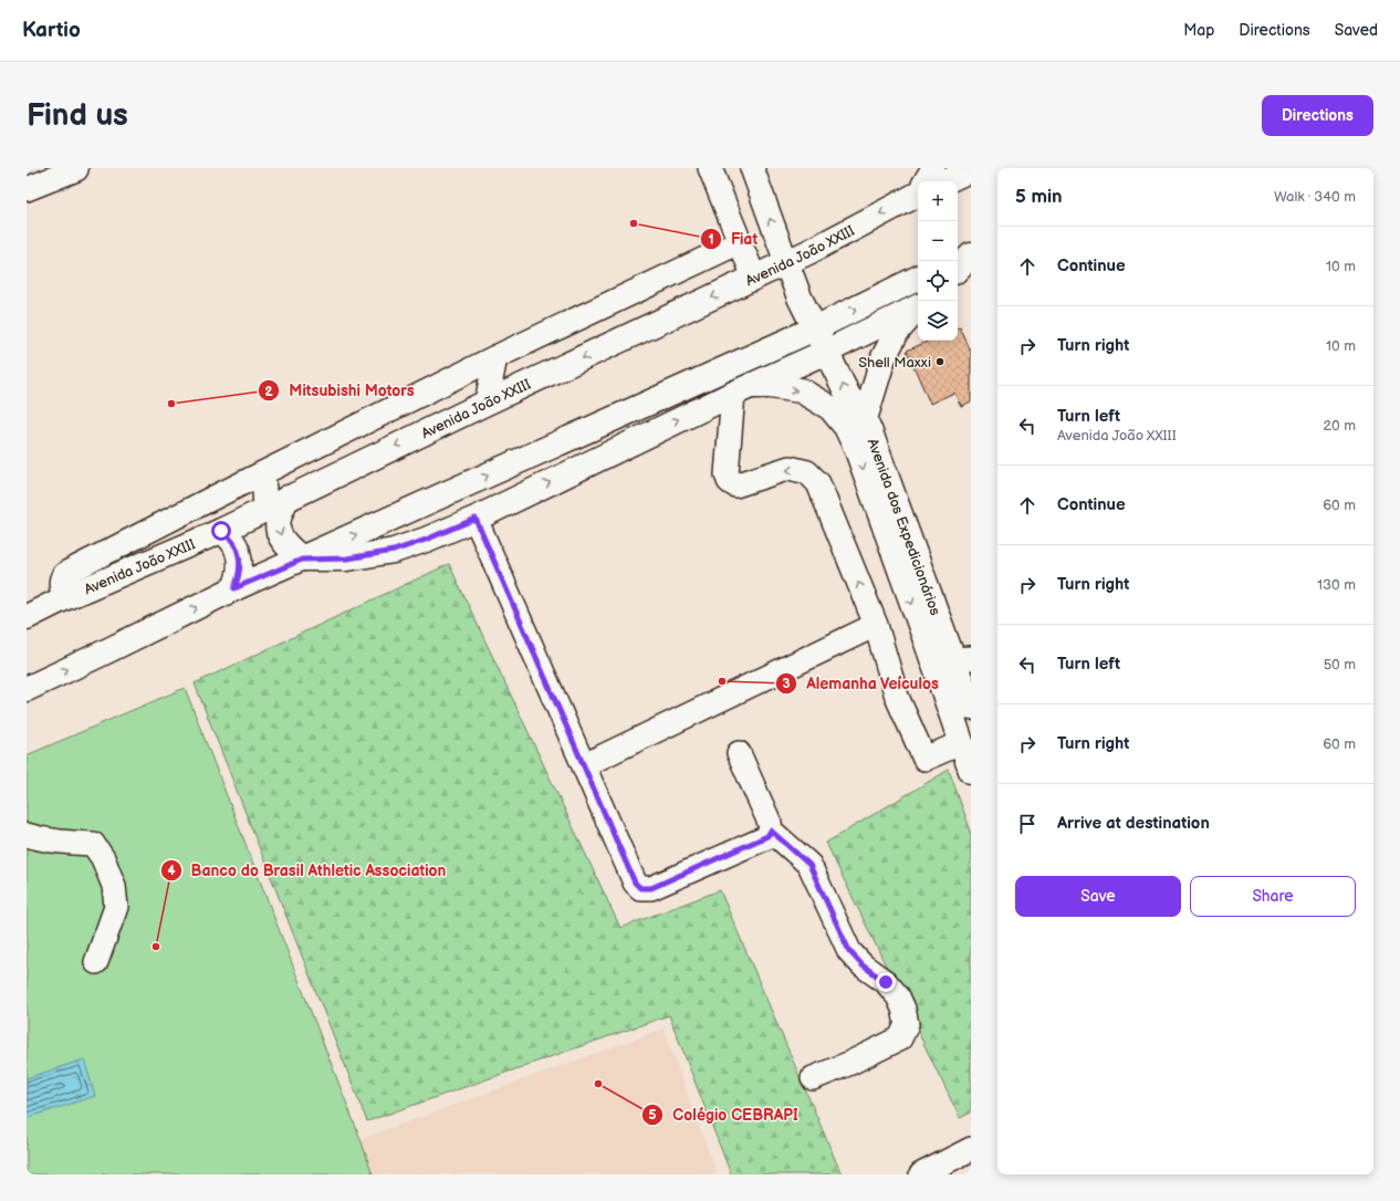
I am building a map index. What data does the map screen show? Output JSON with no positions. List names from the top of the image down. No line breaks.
{"streets":{"main road":["Avenida João XXIII","Avenida dos Expedicionários"]},"crossings":[["Avenida João XXIII","Avenida dos Expedicionários"]],"places":["Fiat","Shell Maxxi","Mitsubishi Motors","Alemanha Veículos","Banco do Brasil Athletic Association","Colégio CEBRAPI"],"page":{"header":"Kartio","nav":["Map","Directions","Saved"],"buttons":["Directions",["Save","Share"]],"title":"Find us","heading":["5 min","Walk · 340 m"],"map_buttons":["+","−"],"list":[["Continue","10 m"],["Turn right","10 m"],["Turn left","Avenida João XXIII","20 m"],["Continue","60 m"],["Turn right","130 m"],["Turn left","50 m"],["Turn right","60 m"],"Arrive at destination"]}}
